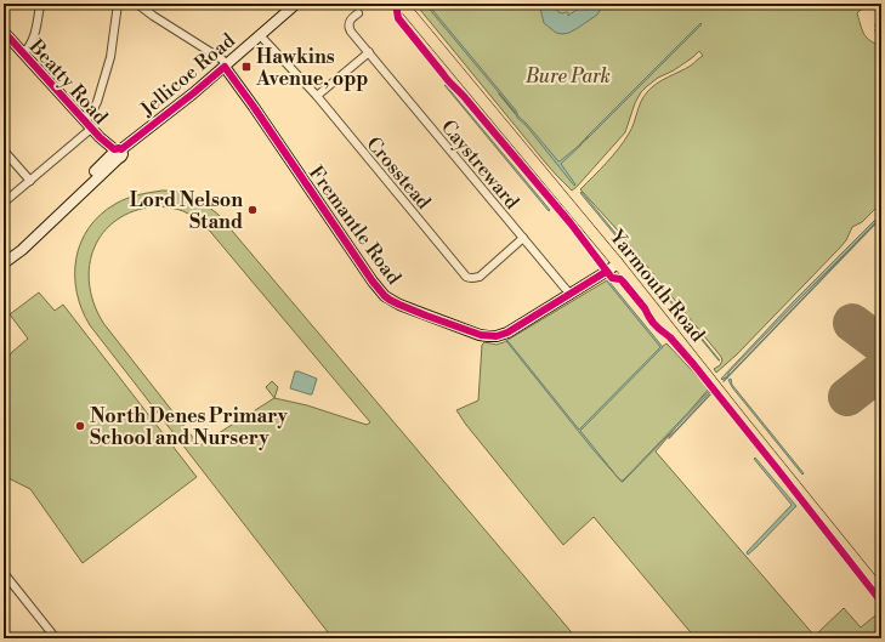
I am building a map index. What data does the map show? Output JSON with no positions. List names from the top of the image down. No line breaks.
{"streets":{"main road":["Yarmouth Road"],"street":["Jellicoe Road","Beatty Road","Caystreward","Crosstead","Fremantle Road"]},"crossings":[["Jellicoe Road","Beatty Road"],["Jellicoe Road","Crosstead"],["Jellicoe Road","Fremantle Road"],["Caystreward","Crosstead"],["Caystreward","Fremantle Road"],["Fremantle Road","Yarmouth Road"]],"parks":["Bure Park"],"places":{"transit":["Hawkins Avenue, opp"],"other":["Lord Nelson Stand","North Denes Primary School and Nursery"]}}
